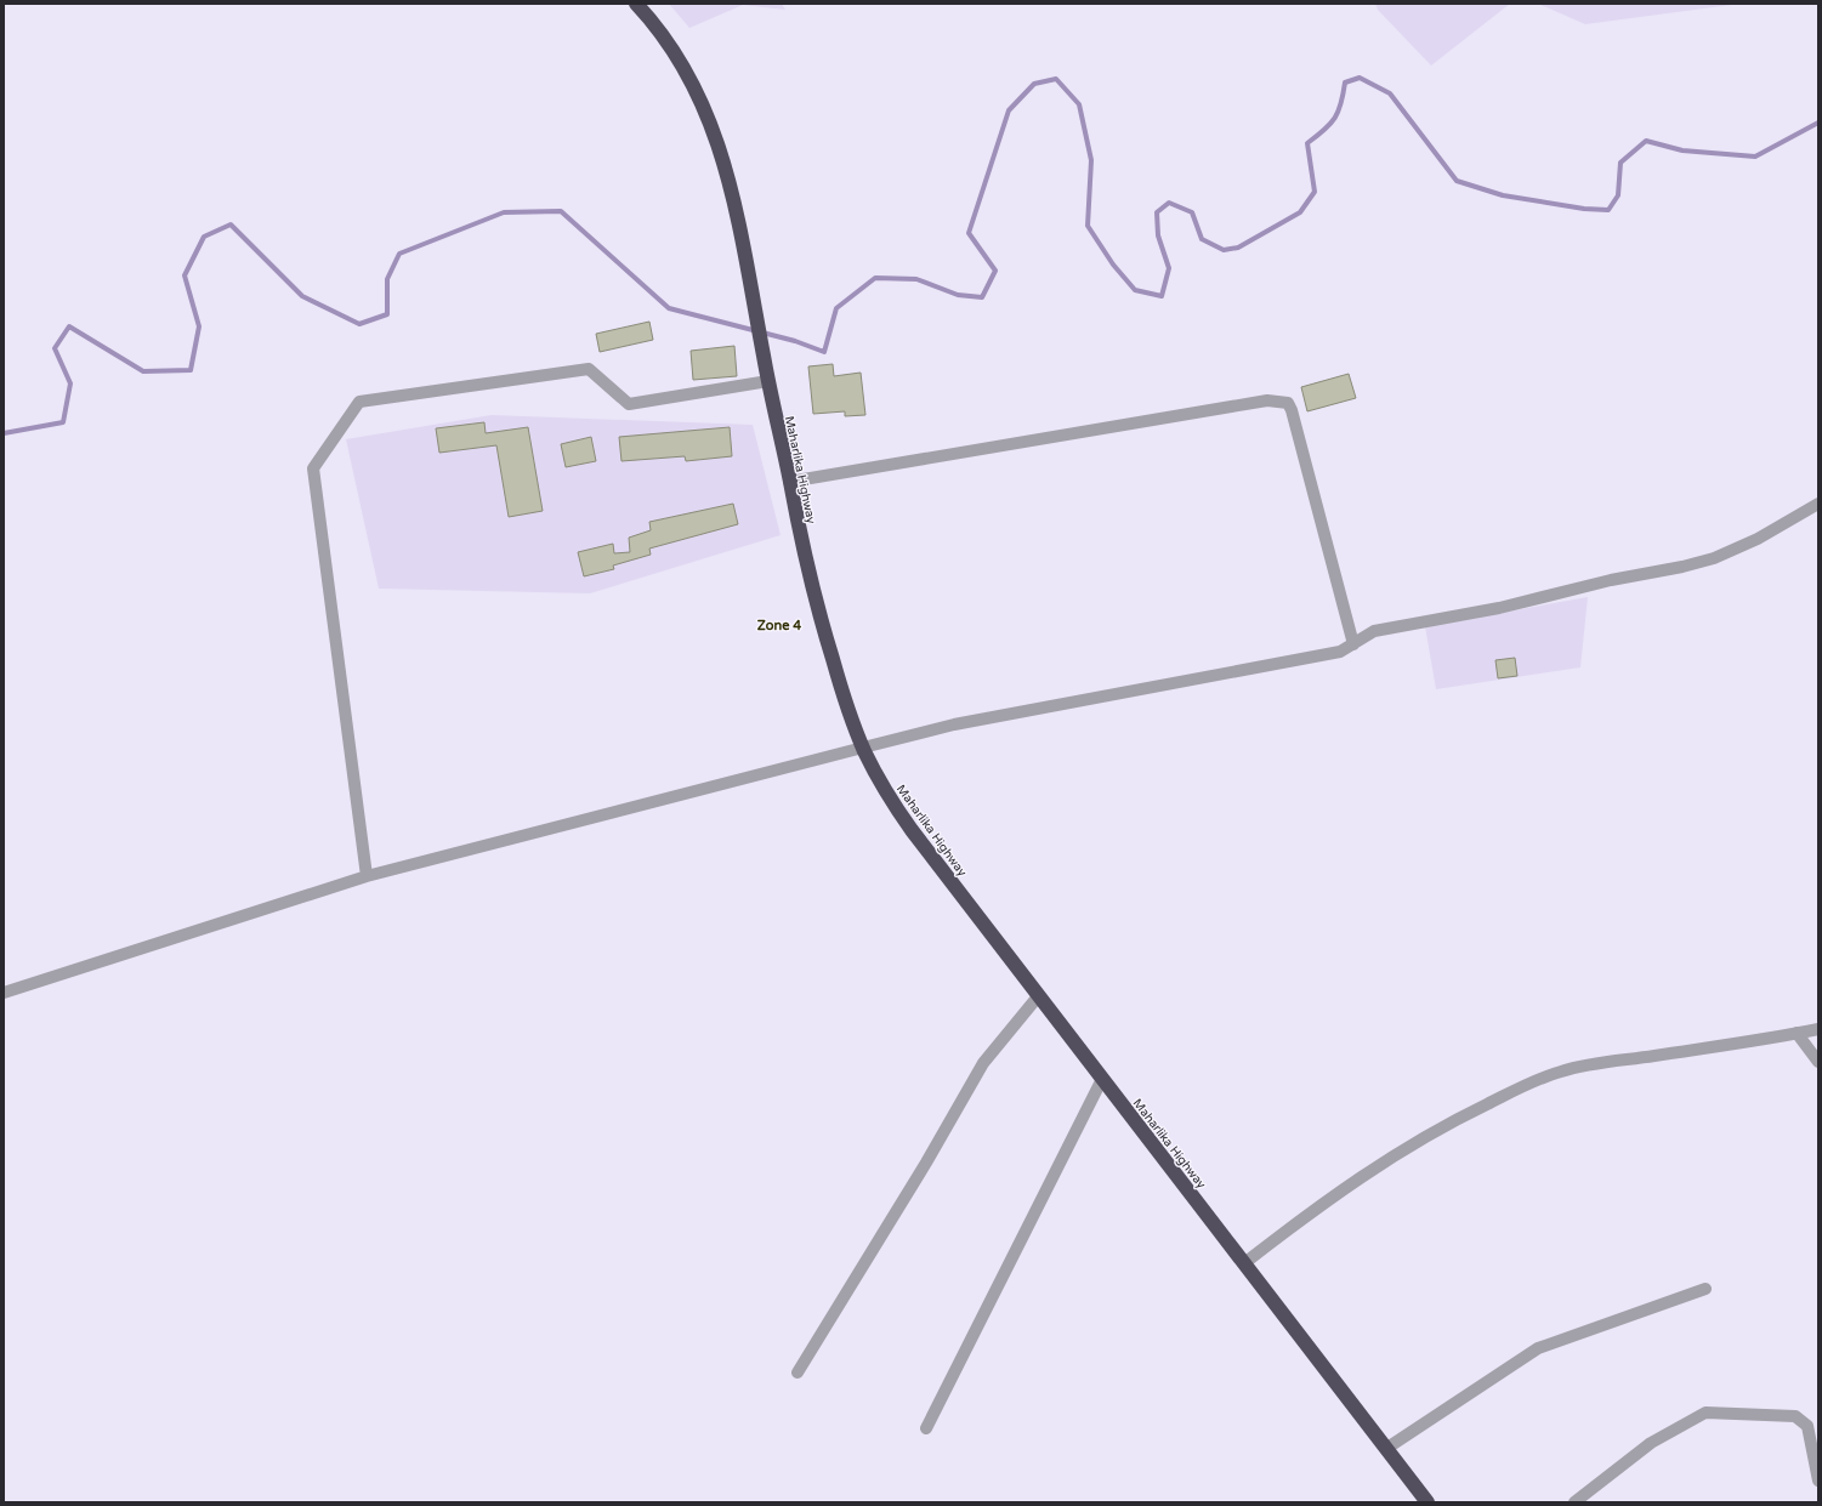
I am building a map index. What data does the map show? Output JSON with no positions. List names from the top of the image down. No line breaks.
{"streets":{"highway":["Maharlika Highway"]},"districts":["Zone 4"]}
